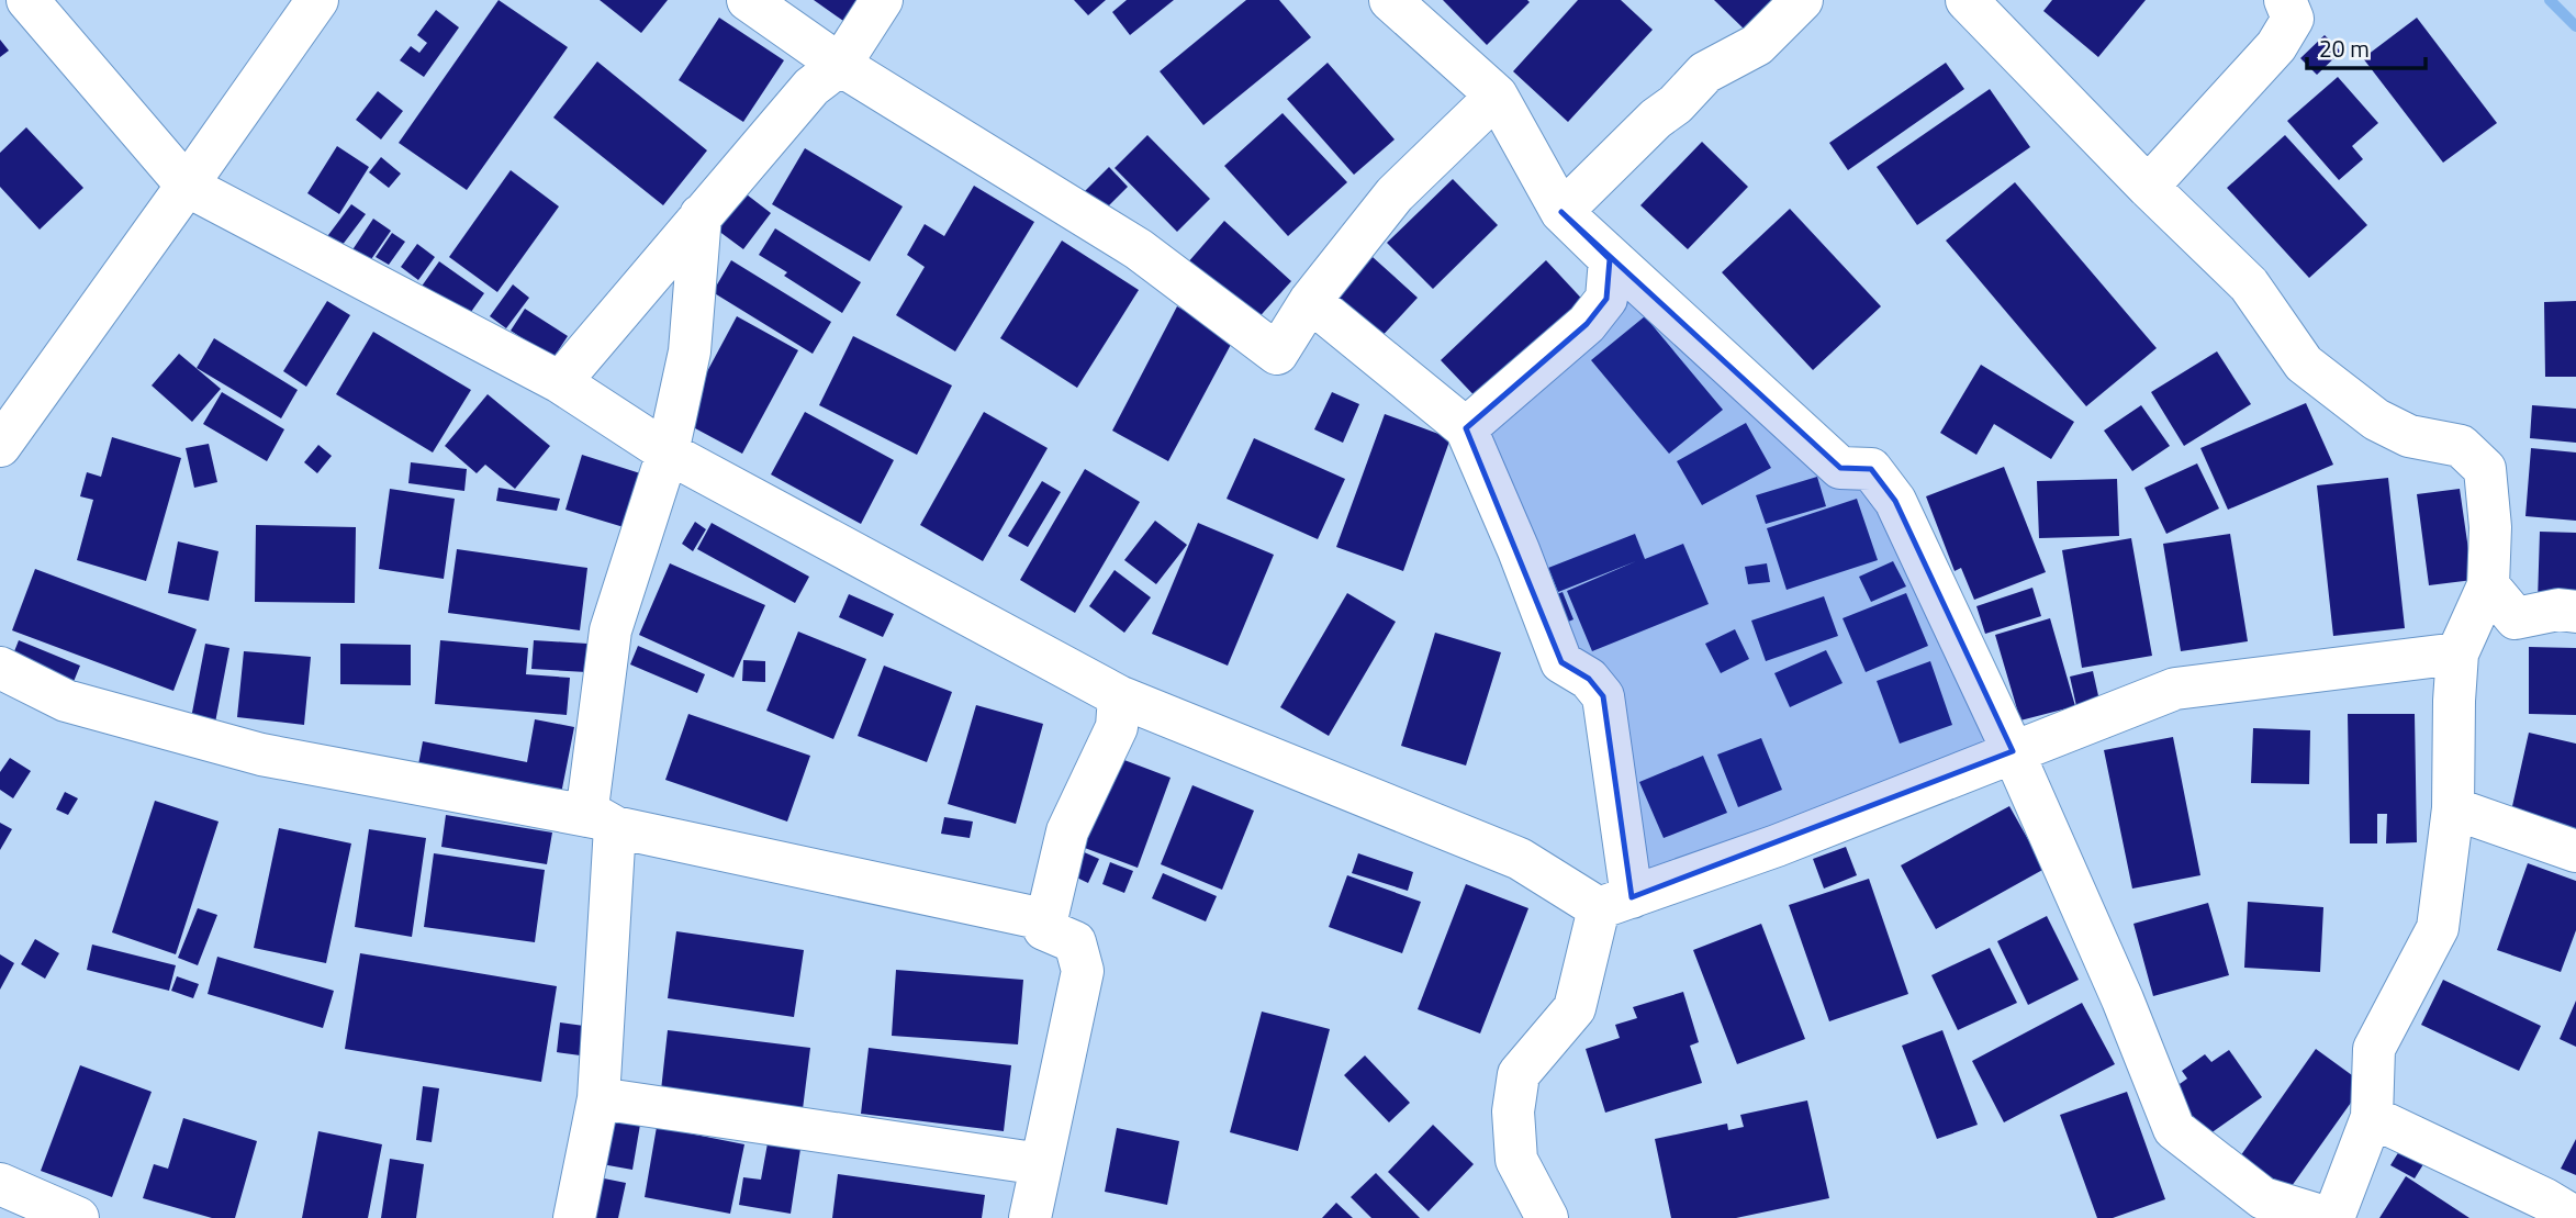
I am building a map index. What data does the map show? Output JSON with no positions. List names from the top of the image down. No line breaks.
{"scale_bar":"20 m"}
